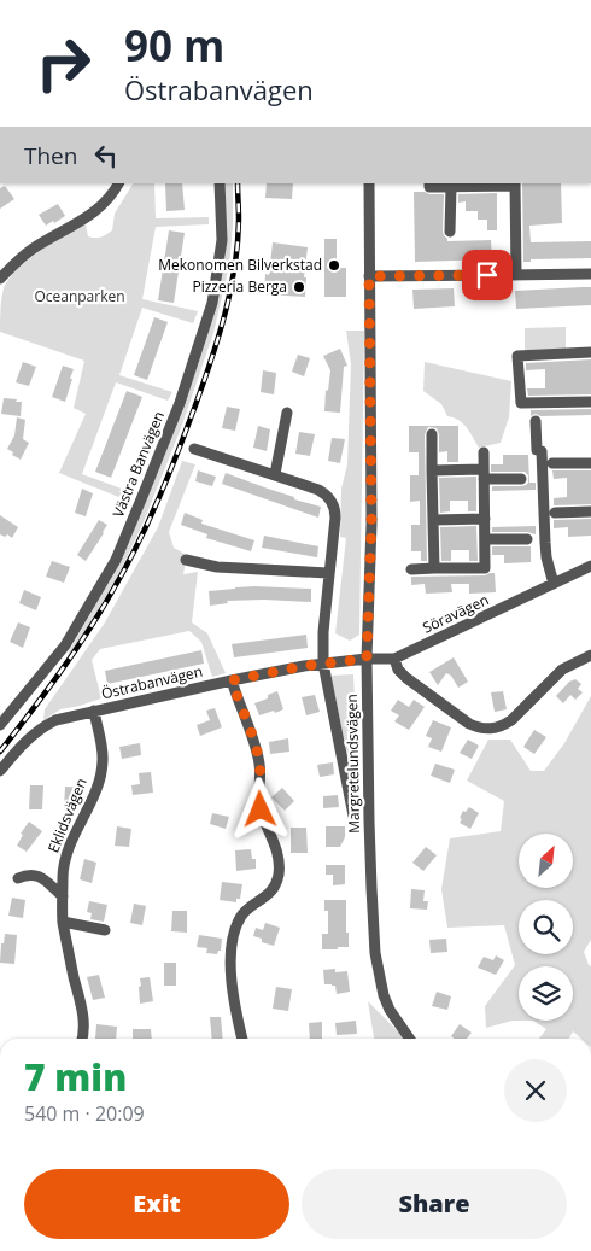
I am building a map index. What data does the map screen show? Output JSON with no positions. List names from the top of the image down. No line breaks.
{"streets":{"street":["Västra Banvägen","Söravägen","Östrabanvägen","Margretelundsvägen","Eklidsvägen"]},"crossings":[["Söravägen","Östrabanvägen"],["Söravägen","Margretelundsvägen"],["Östrabanvägen","Margretelundsvägen"],["Östrabanvägen","Eklidsvägen"]],"parks":["Oceanparken"],"places":["Mekonomen Bilverkstad","Pizzeria Berga"],"north":"top right","page":{"turn":["90 m","Östrabanvägen"],"then":"Then","heading":["7 min","540 m · 20:09"],"buttons":["Exit","Share"]}}
